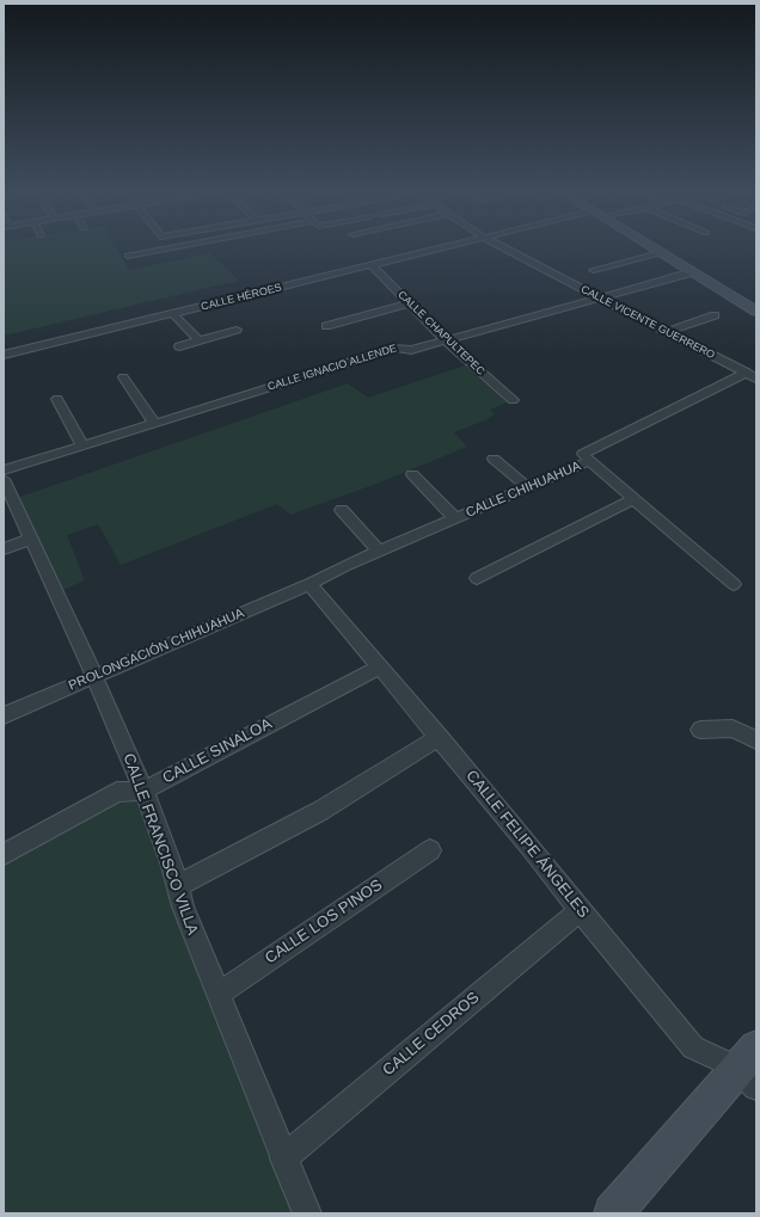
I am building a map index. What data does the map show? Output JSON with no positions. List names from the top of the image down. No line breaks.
{"streets":{"street":["CALLE HÉROES","CALLE VICENTE GUERRERO","CALLE CHAPULTEPEC","CALLE IGNACIO ALLENDE","CALLE CHIHUAHUA","PROLONGACIÓN CHIHUAHUA","CALLE SINALOA","CALLE FRANCISCO VILLA","CALLE FELIPE ÁNGELES","CALLE LOS PINOS","CALLE CEDROS"]},"crossings":[["CALLE HÉROES","CALLE CHAPULTEPEC"],["CALLE VICENTE GUERRERO","CALLE IGNACIO ALLENDE"],["CALLE VICENTE GUERRERO","CALLE CHIHUAHUA"],["CALLE CHAPULTEPEC","CALLE IGNACIO ALLENDE"],["CALLE CHIHUAHUA","PROLONGACIÓN CHIHUAHUA"],["CALLE CHIHUAHUA","CALLE FELIPE ÁNGELES"],["PROLONGACIÓN CHIHUAHUA","CALLE FRANCISCO VILLA"],["PROLONGACIÓN CHIHUAHUA","CALLE FELIPE ÁNGELES"],["CALLE SINALOA","CALLE FRANCISCO VILLA"],["CALLE SINALOA","CALLE FELIPE ÁNGELES"],["CALLE FRANCISCO VILLA","CALLE LOS PINOS"],["CALLE FRANCISCO VILLA","CALLE CEDROS"],["CALLE FELIPE ÁNGELES","CALLE CEDROS"]]}
